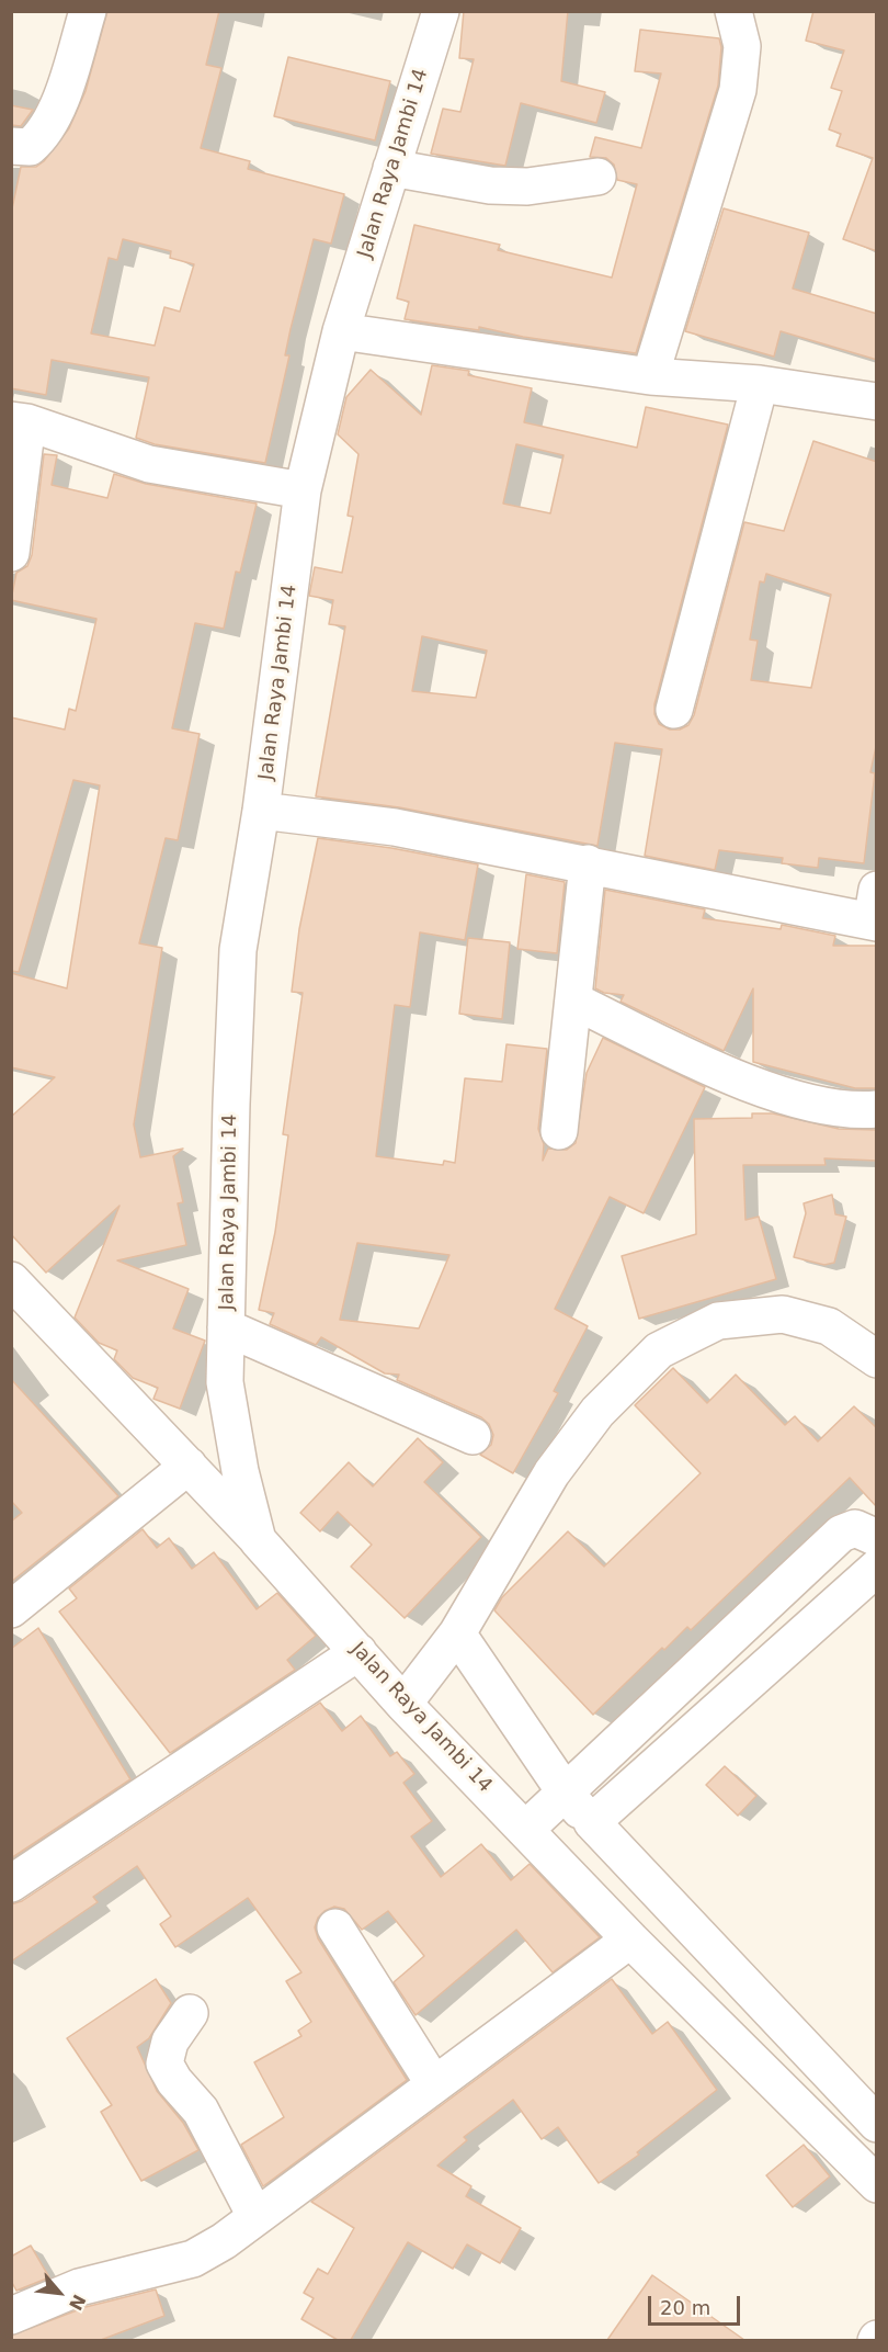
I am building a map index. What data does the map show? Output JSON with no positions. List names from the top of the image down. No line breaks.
{"streets":{"street":["Jalan Raya Jambi 14"]},"scale_bar":"20 m","north":"bottom right"}
